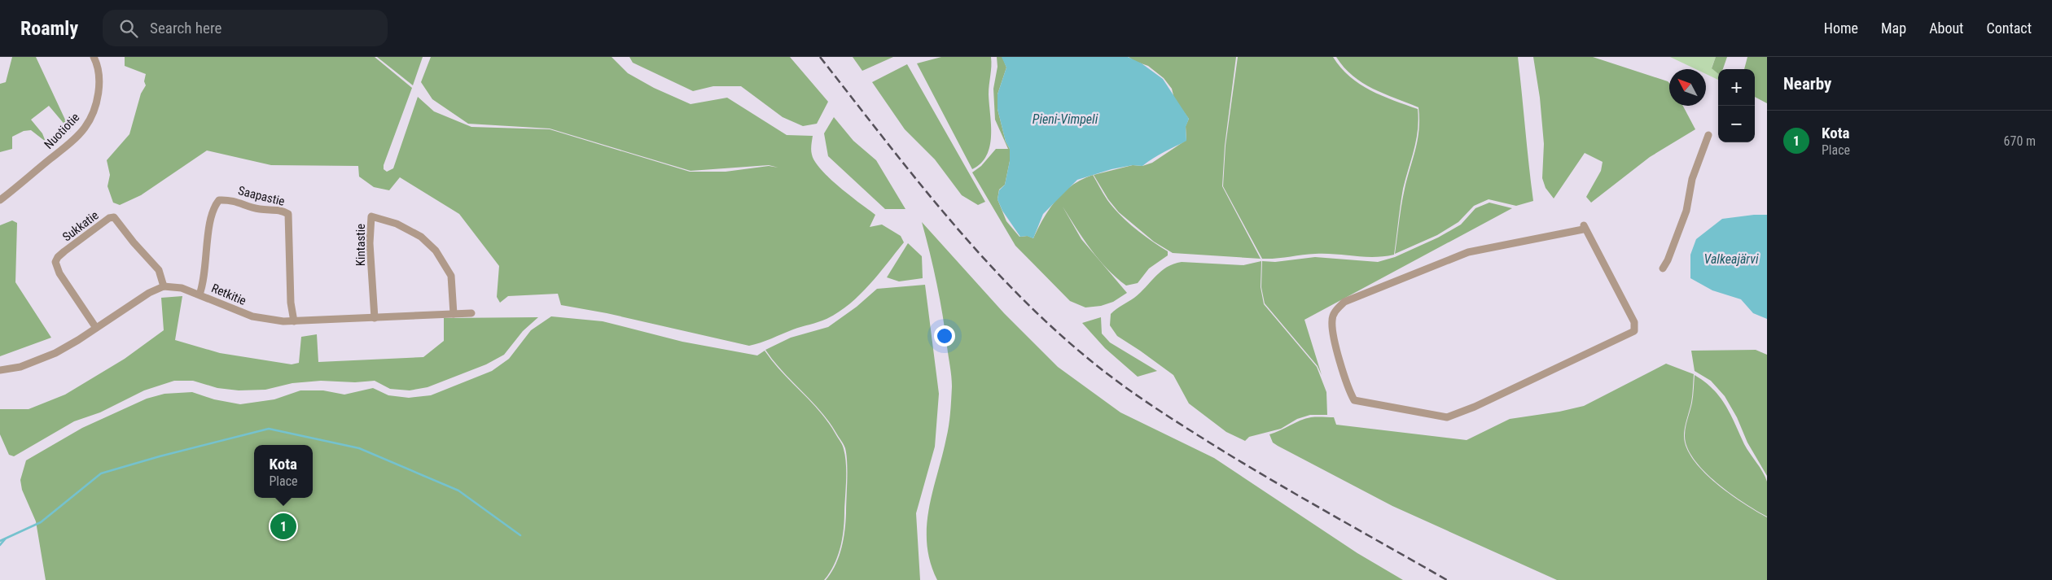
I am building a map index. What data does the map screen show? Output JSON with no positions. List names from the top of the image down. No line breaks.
{"streets":{"street":["Nuotiotie","Saapastie","Sukkatie","Kintastie","Retkitie"]},"crossings":[["Saapastie","Retkitie"],["Sukkatie","Retkitie"],["Kintastie","Retkitie"]],"water":["Pieni-Vimpeli","Valkeajärvi"],"north":"top left","page":{"header":"Roamly","search":"Search here","nav":["Home","Map","About","Contact"],"heading":"Nearby","map_buttons":["+","−"],"list":[{"mark":"1","name":"Kota","note":"Place","value":"670 m"}],"popup":["Kota","Place"],"pins":"1"}}
